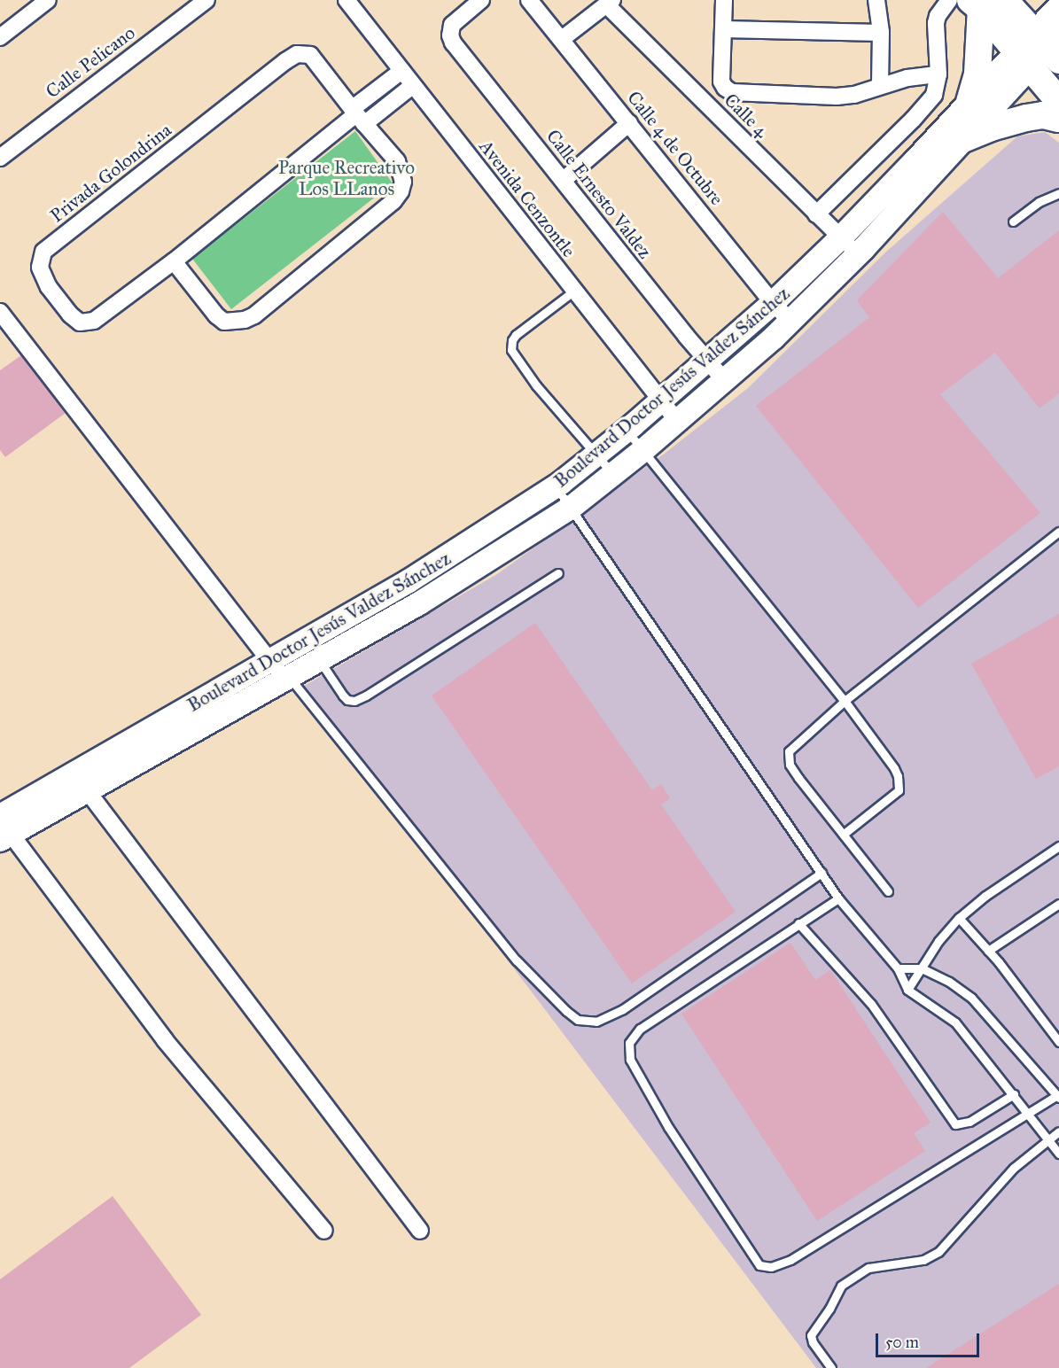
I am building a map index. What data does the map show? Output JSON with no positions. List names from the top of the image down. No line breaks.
{"streets":{"main road":["Boulevard Doctor Jesús Valdez Sánchez"],"street":["Calle Pelicano","Calle 4","Calle 4 de Octubre","Privada Golondrina","Calle Ernesto Valdez","Avenida Cenzontle"]},"crossings":[["Calle 4","Boulevard Doctor Jesús Valdez Sánchez"],["Calle 4 de Octubre","Boulevard Doctor Jesús Valdez Sánchez"],["Privada Golondrina","Avenida Cenzontle"],["Calle Ernesto Valdez","Boulevard Doctor Jesús Valdez Sánchez"],["Avenida Cenzontle","Boulevard Doctor Jesús Valdez Sánchez"]],"parks":["Parque Recreativo Los LLanos"],"scale_bar":"50 m"}
